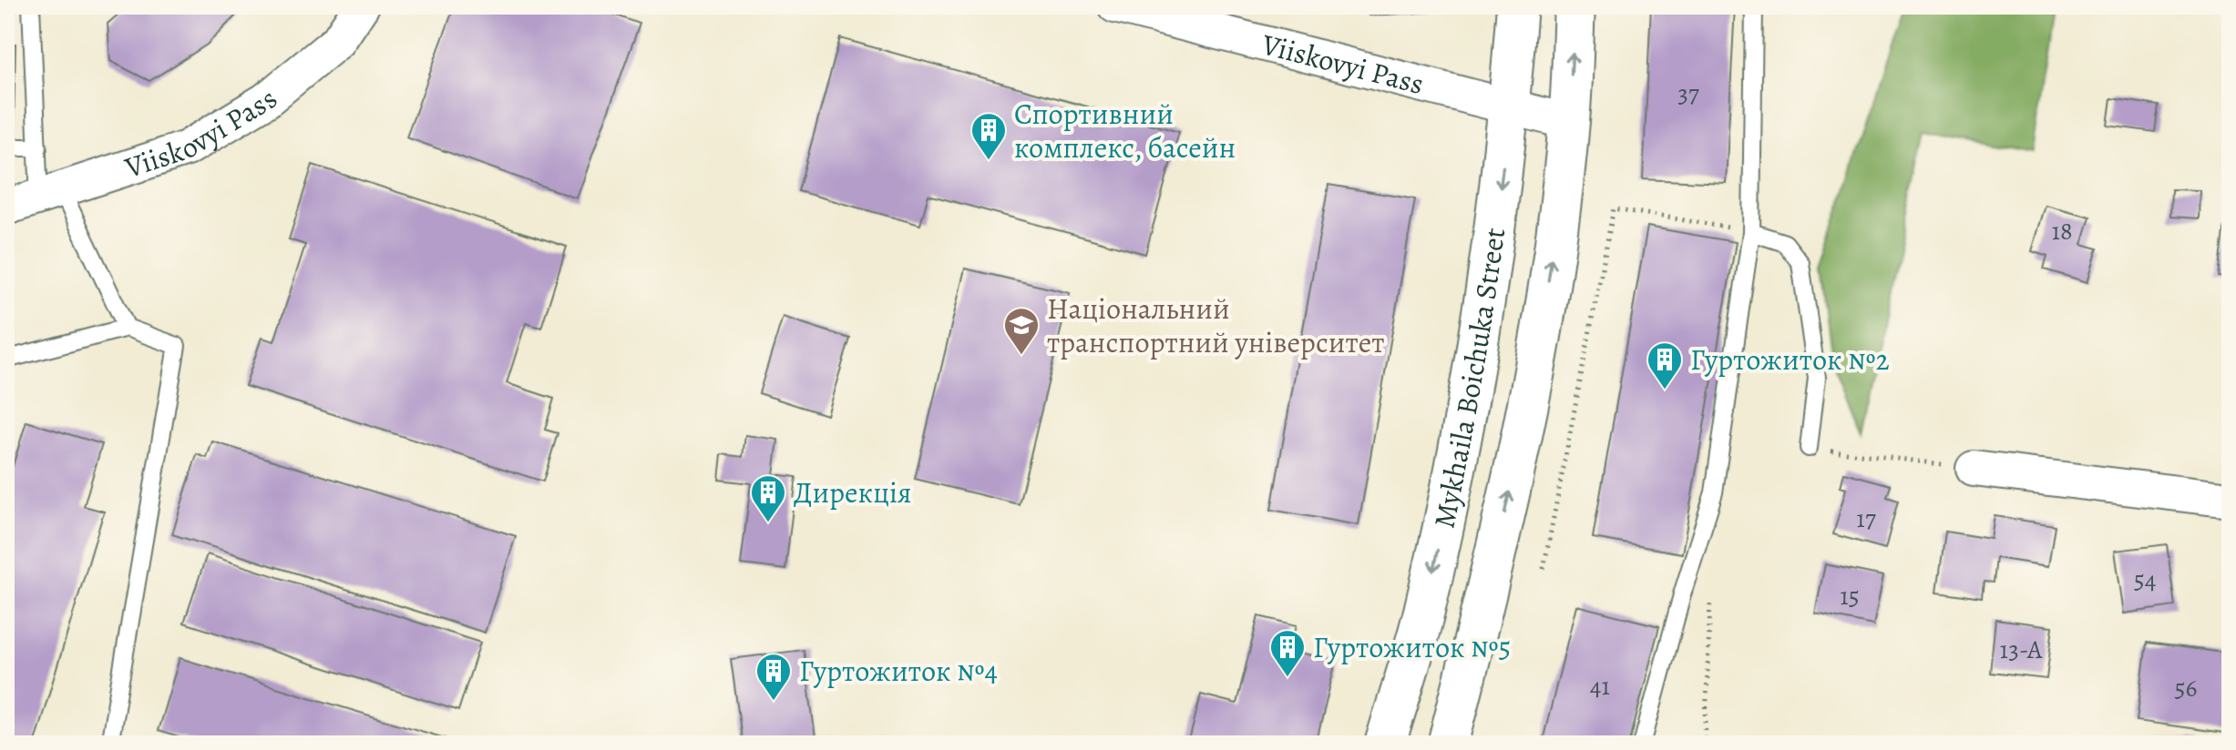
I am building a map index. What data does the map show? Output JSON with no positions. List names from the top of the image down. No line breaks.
{"streets":{"main road":["Mykhaila Boichuka Street"],"street":["Viiskovyi Pass"]},"crossings":[["Viiskovyi Pass","Mykhaila Boichuka Street"]],"places":{"building":["Спортивний комплекс, басейн","Гуртожиток №2","Дирекція","Гуртожиток №5","Гуртожиток №4"],"school or university":["Національний транспортний університет"]},"house_numbers":["37","18","17","54","15","13-А","41","56"]}
